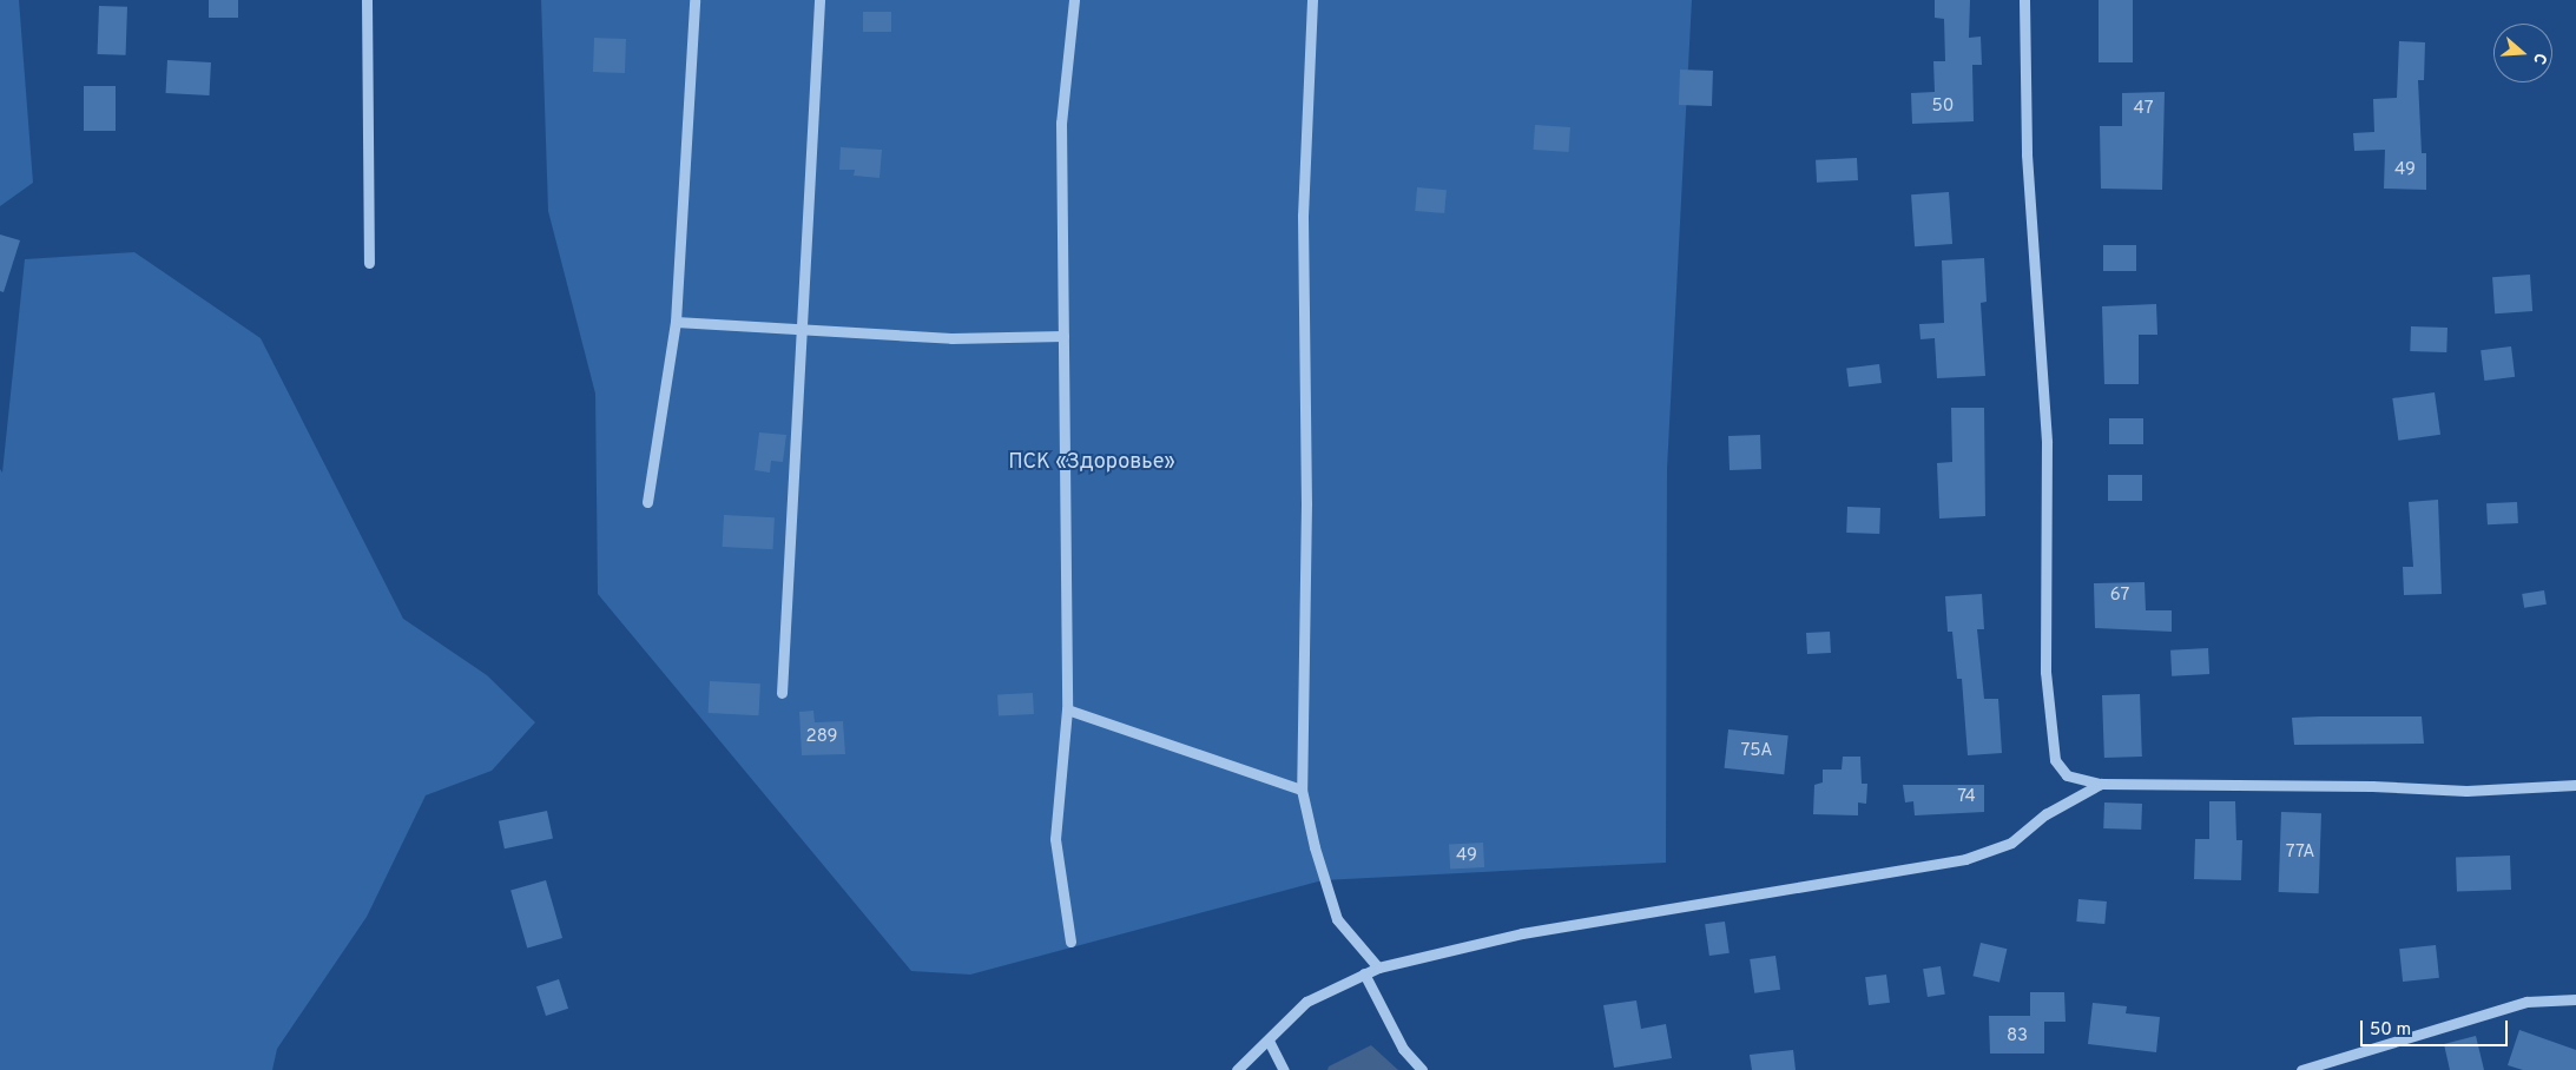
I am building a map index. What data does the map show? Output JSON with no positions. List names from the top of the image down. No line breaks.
{"parks":["ПСК «Здоровье»"],"house_numbers":["50","47","49","67","289","75А","74","77А","49","83"],"scale_bar":"50 m","north":"right"}
